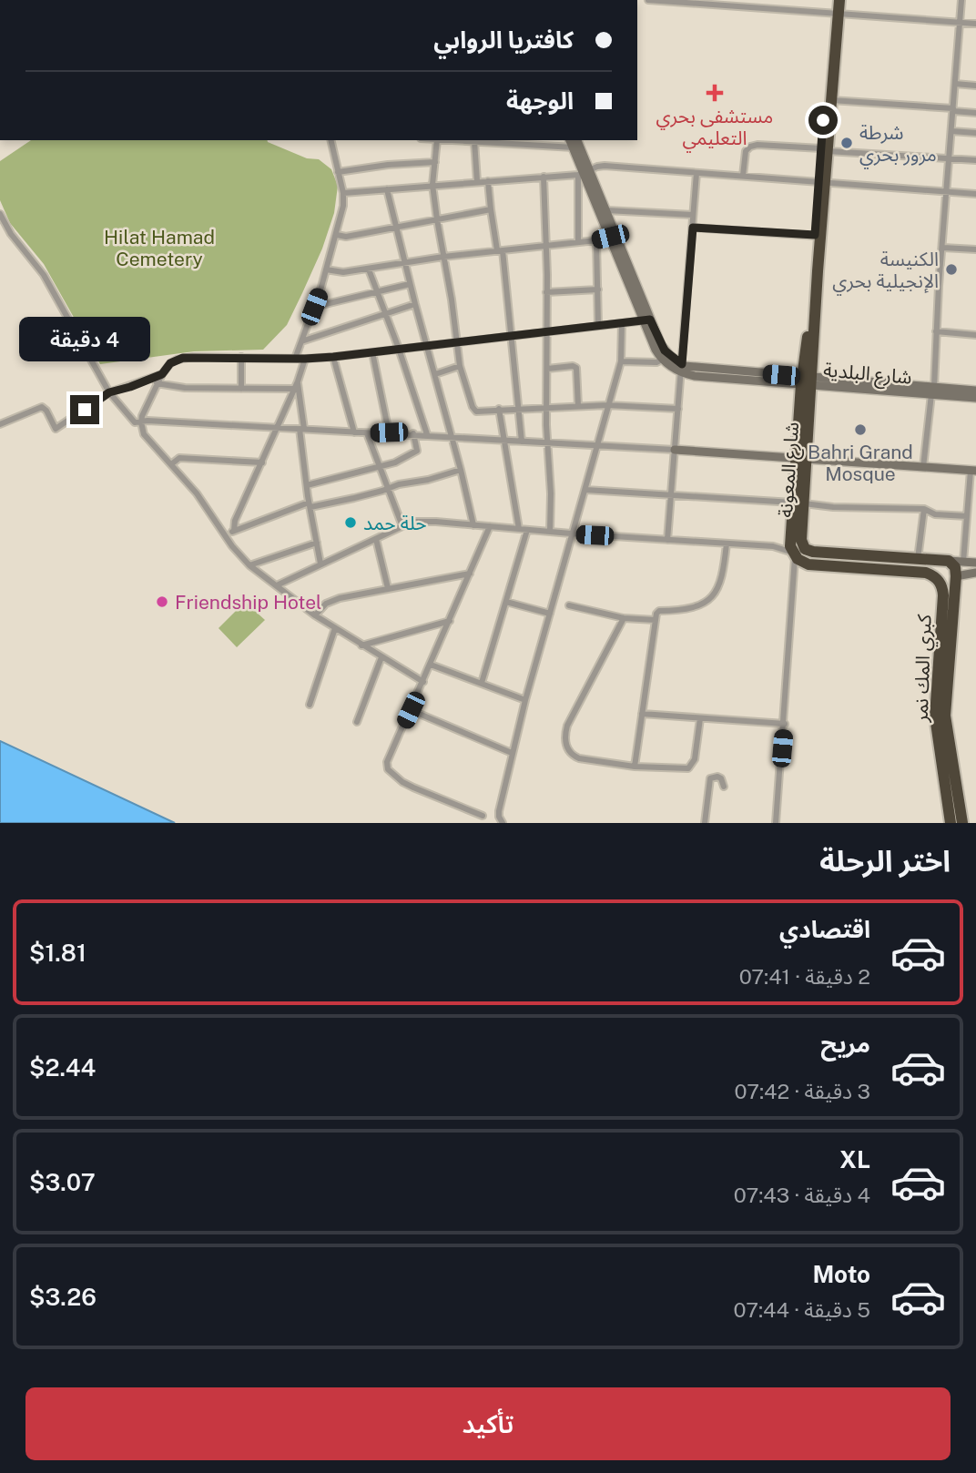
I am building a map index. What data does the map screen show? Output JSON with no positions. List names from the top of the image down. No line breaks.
{"streets":{"highway":["شارع المعونة","كبري المك نمر"],"main road":["شارع البلدية"]},"crossings":[["شارع البلدية","شارع المعونة"]],"parks":["Hilat Hamad Cemetery"],"places":{"health":["مستشفى بحري التعليمي"],"other":["شرطة مرور بحري","الكنيسة الإنجيلية بحري","Bahri Grand Mosque","حلة حمد","Friendship Hotel"]},"page":{"banner":["كافتريا الروابي","الوجهة"],"bubble":"4 دقيقة","heading":"اختر الرحلة","list":[{"name":"اقتصادي","note":"2 دقيقة · 07:41","value":"$1.81"},{"name":"مريح","note":"3 دقيقة · 07:42","value":"$2.44"},{"name":"XL","note":"4 دقيقة · 07:43","value":"$3.07"},{"name":"Moto","note":"5 دقيقة · 07:44","value":"$3.26"}],"buttons":"تأكيد"}}
